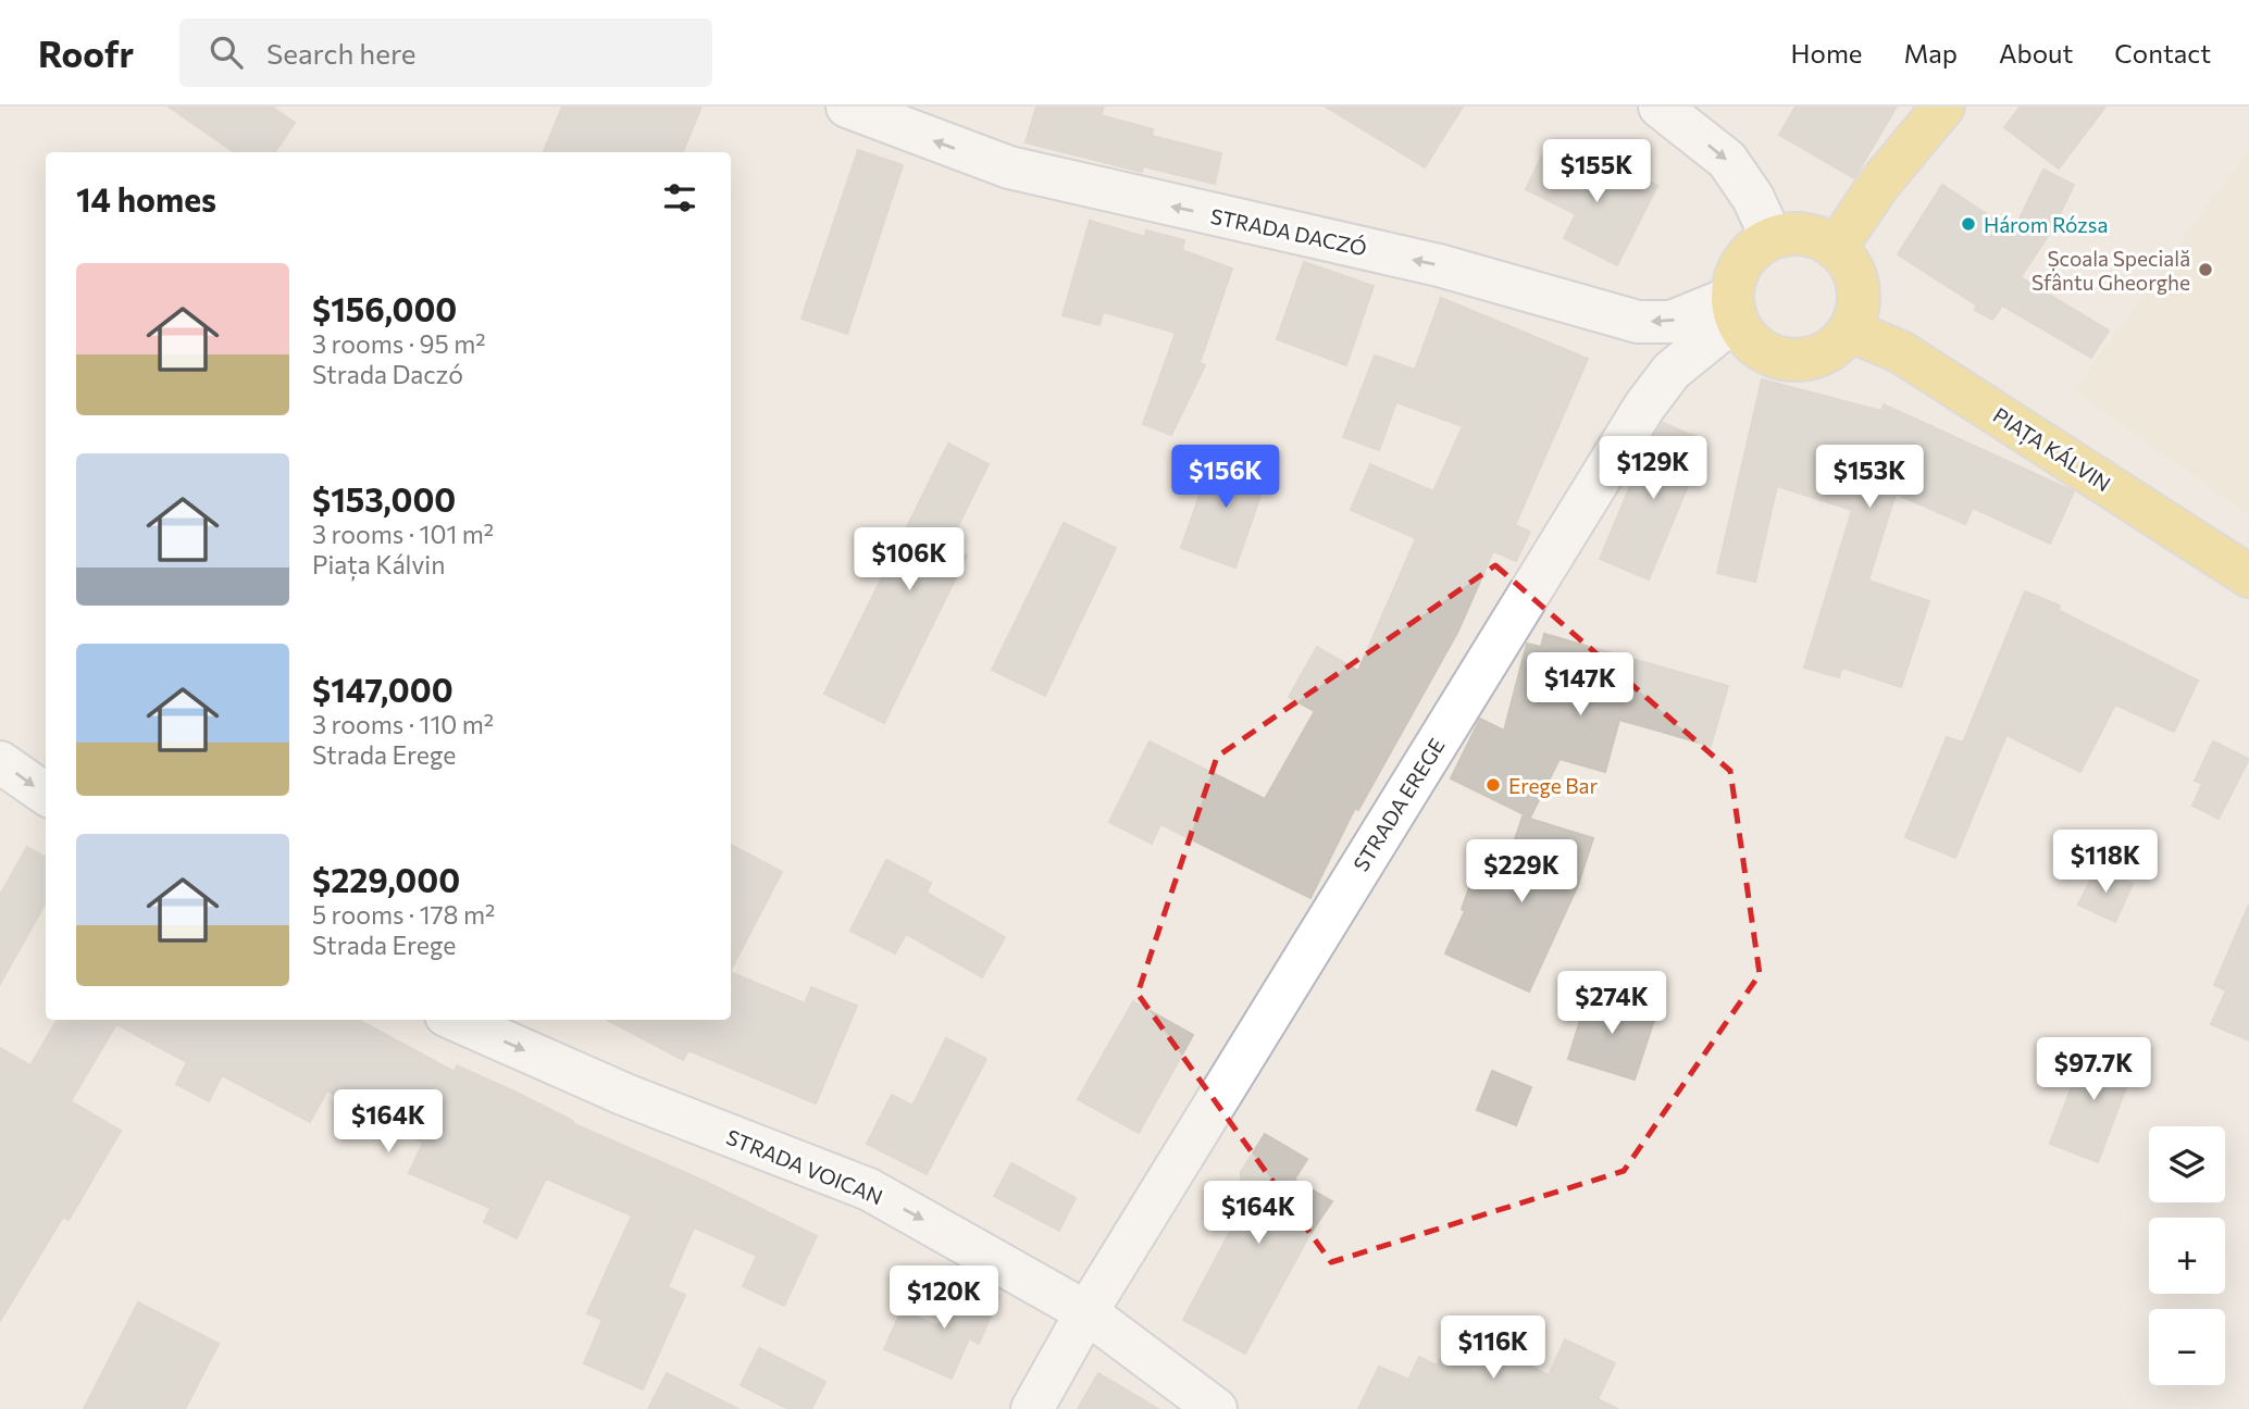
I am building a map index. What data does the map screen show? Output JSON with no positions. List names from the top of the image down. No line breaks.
{"streets":{"main road":["PIAȚA KÁLVIN"],"street":["STRADA DACZÓ","STRADA EREGE","STRADA VOICAN"]},"crossings":[["STRADA DACZÓ","PIAȚA KÁLVIN"],["STRADA DACZÓ","STRADA EREGE"],["PIAȚA KÁLVIN","STRADA EREGE"],["STRADA EREGE","STRADA VOICAN"]],"one_way":["STRADA DACZÓ","STRADA VOICAN"],"places":["Három Rózsa","Școala Specială Sfântu Gheorghe","Erege Bar"],"page":{"header":"Roofr","search":"Search here","nav":["Home","Map","About","Contact"],"price":["$155K","$129K","$156K","$153K","$106K","$147K","$118K","$229K","$274K","$97.7K","$164K","$164K","$120K","$116K"],"heading":"14 homes","list":[{"name":"$156,000","note":"3 rooms · 95 m² · Strada Daczó"},{"name":"$153,000","note":"3 rooms · 101 m² · Piața Kálvin"},{"name":"$147,000","note":"3 rooms · 110 m² · Strada Erege"},{"name":"$229,000","note":"5 rooms · 178 m² · Strada Erege"}],"map_buttons":["+","−"]}}
